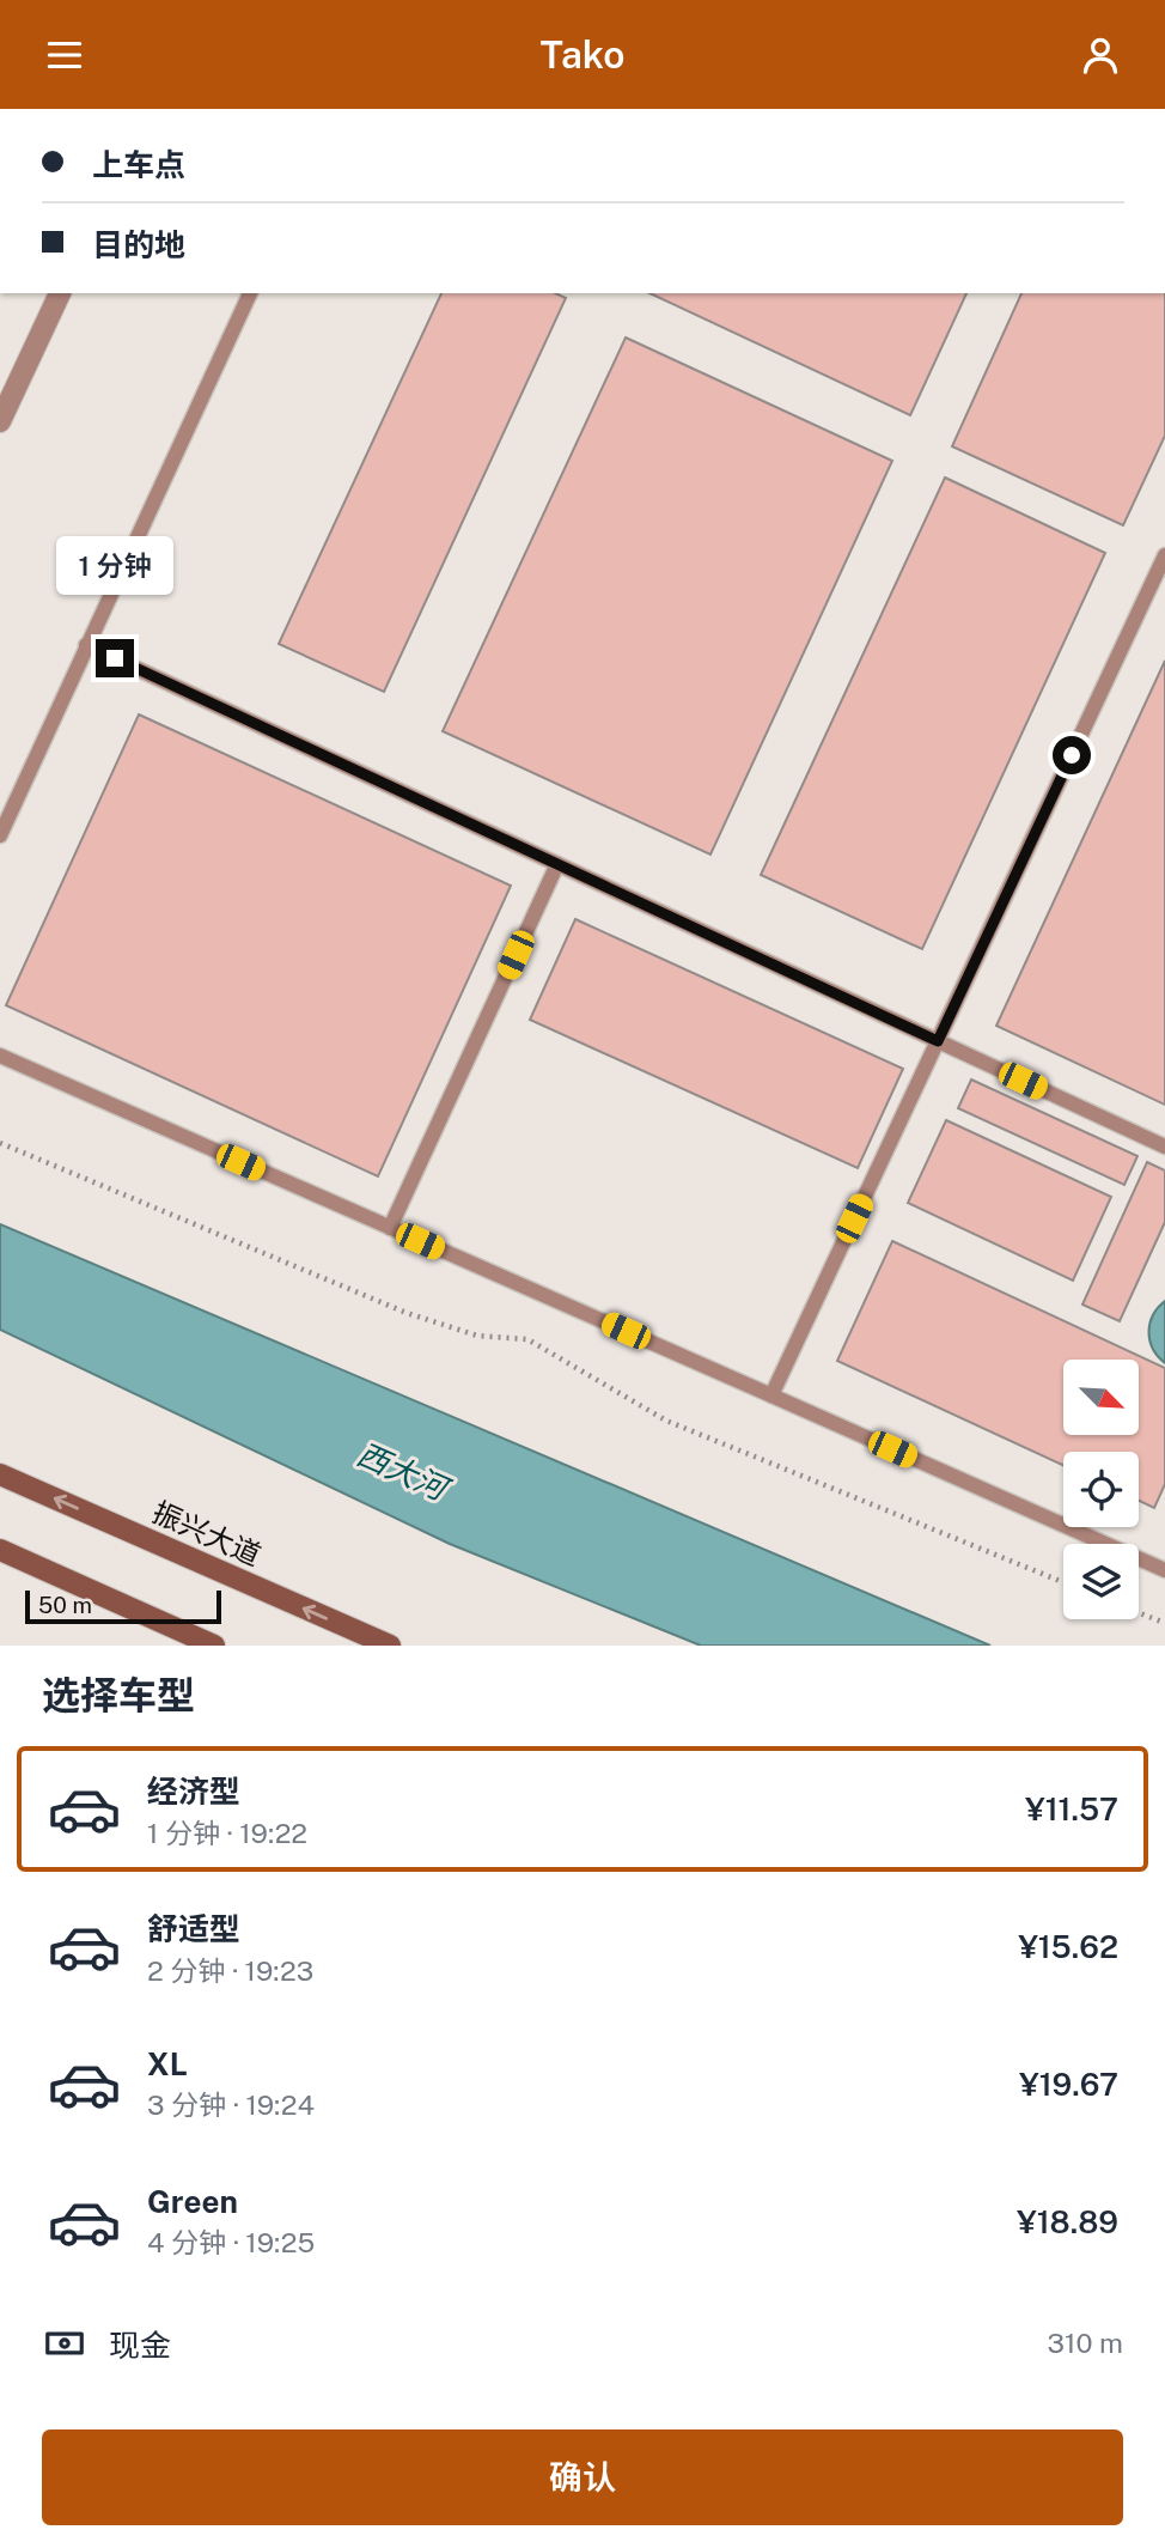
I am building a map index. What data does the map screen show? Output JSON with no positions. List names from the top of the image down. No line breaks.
{"streets":{"main road":["振兴大道"]},"water":["西大河"],"scale_bar":"50 m","north":"bottom right","page":{"header":"Tako","banner":["上车点","目的地"],"bubble":"1 分钟","scale":"50 m","heading":"选择车型","list":[{"name":"经济型","note":"1 分钟 · 19:22","value":"¥11.57"},{"name":"舒适型","note":"2 分钟 · 19:23","value":"¥15.62"},{"name":"XL","note":"3 分钟 · 19:24","value":"¥19.67"},{"name":"Green","note":"4 分钟 · 19:25","value":"¥18.89"}],"pay":["现金","310 m"],"buttons":"确认"}}
